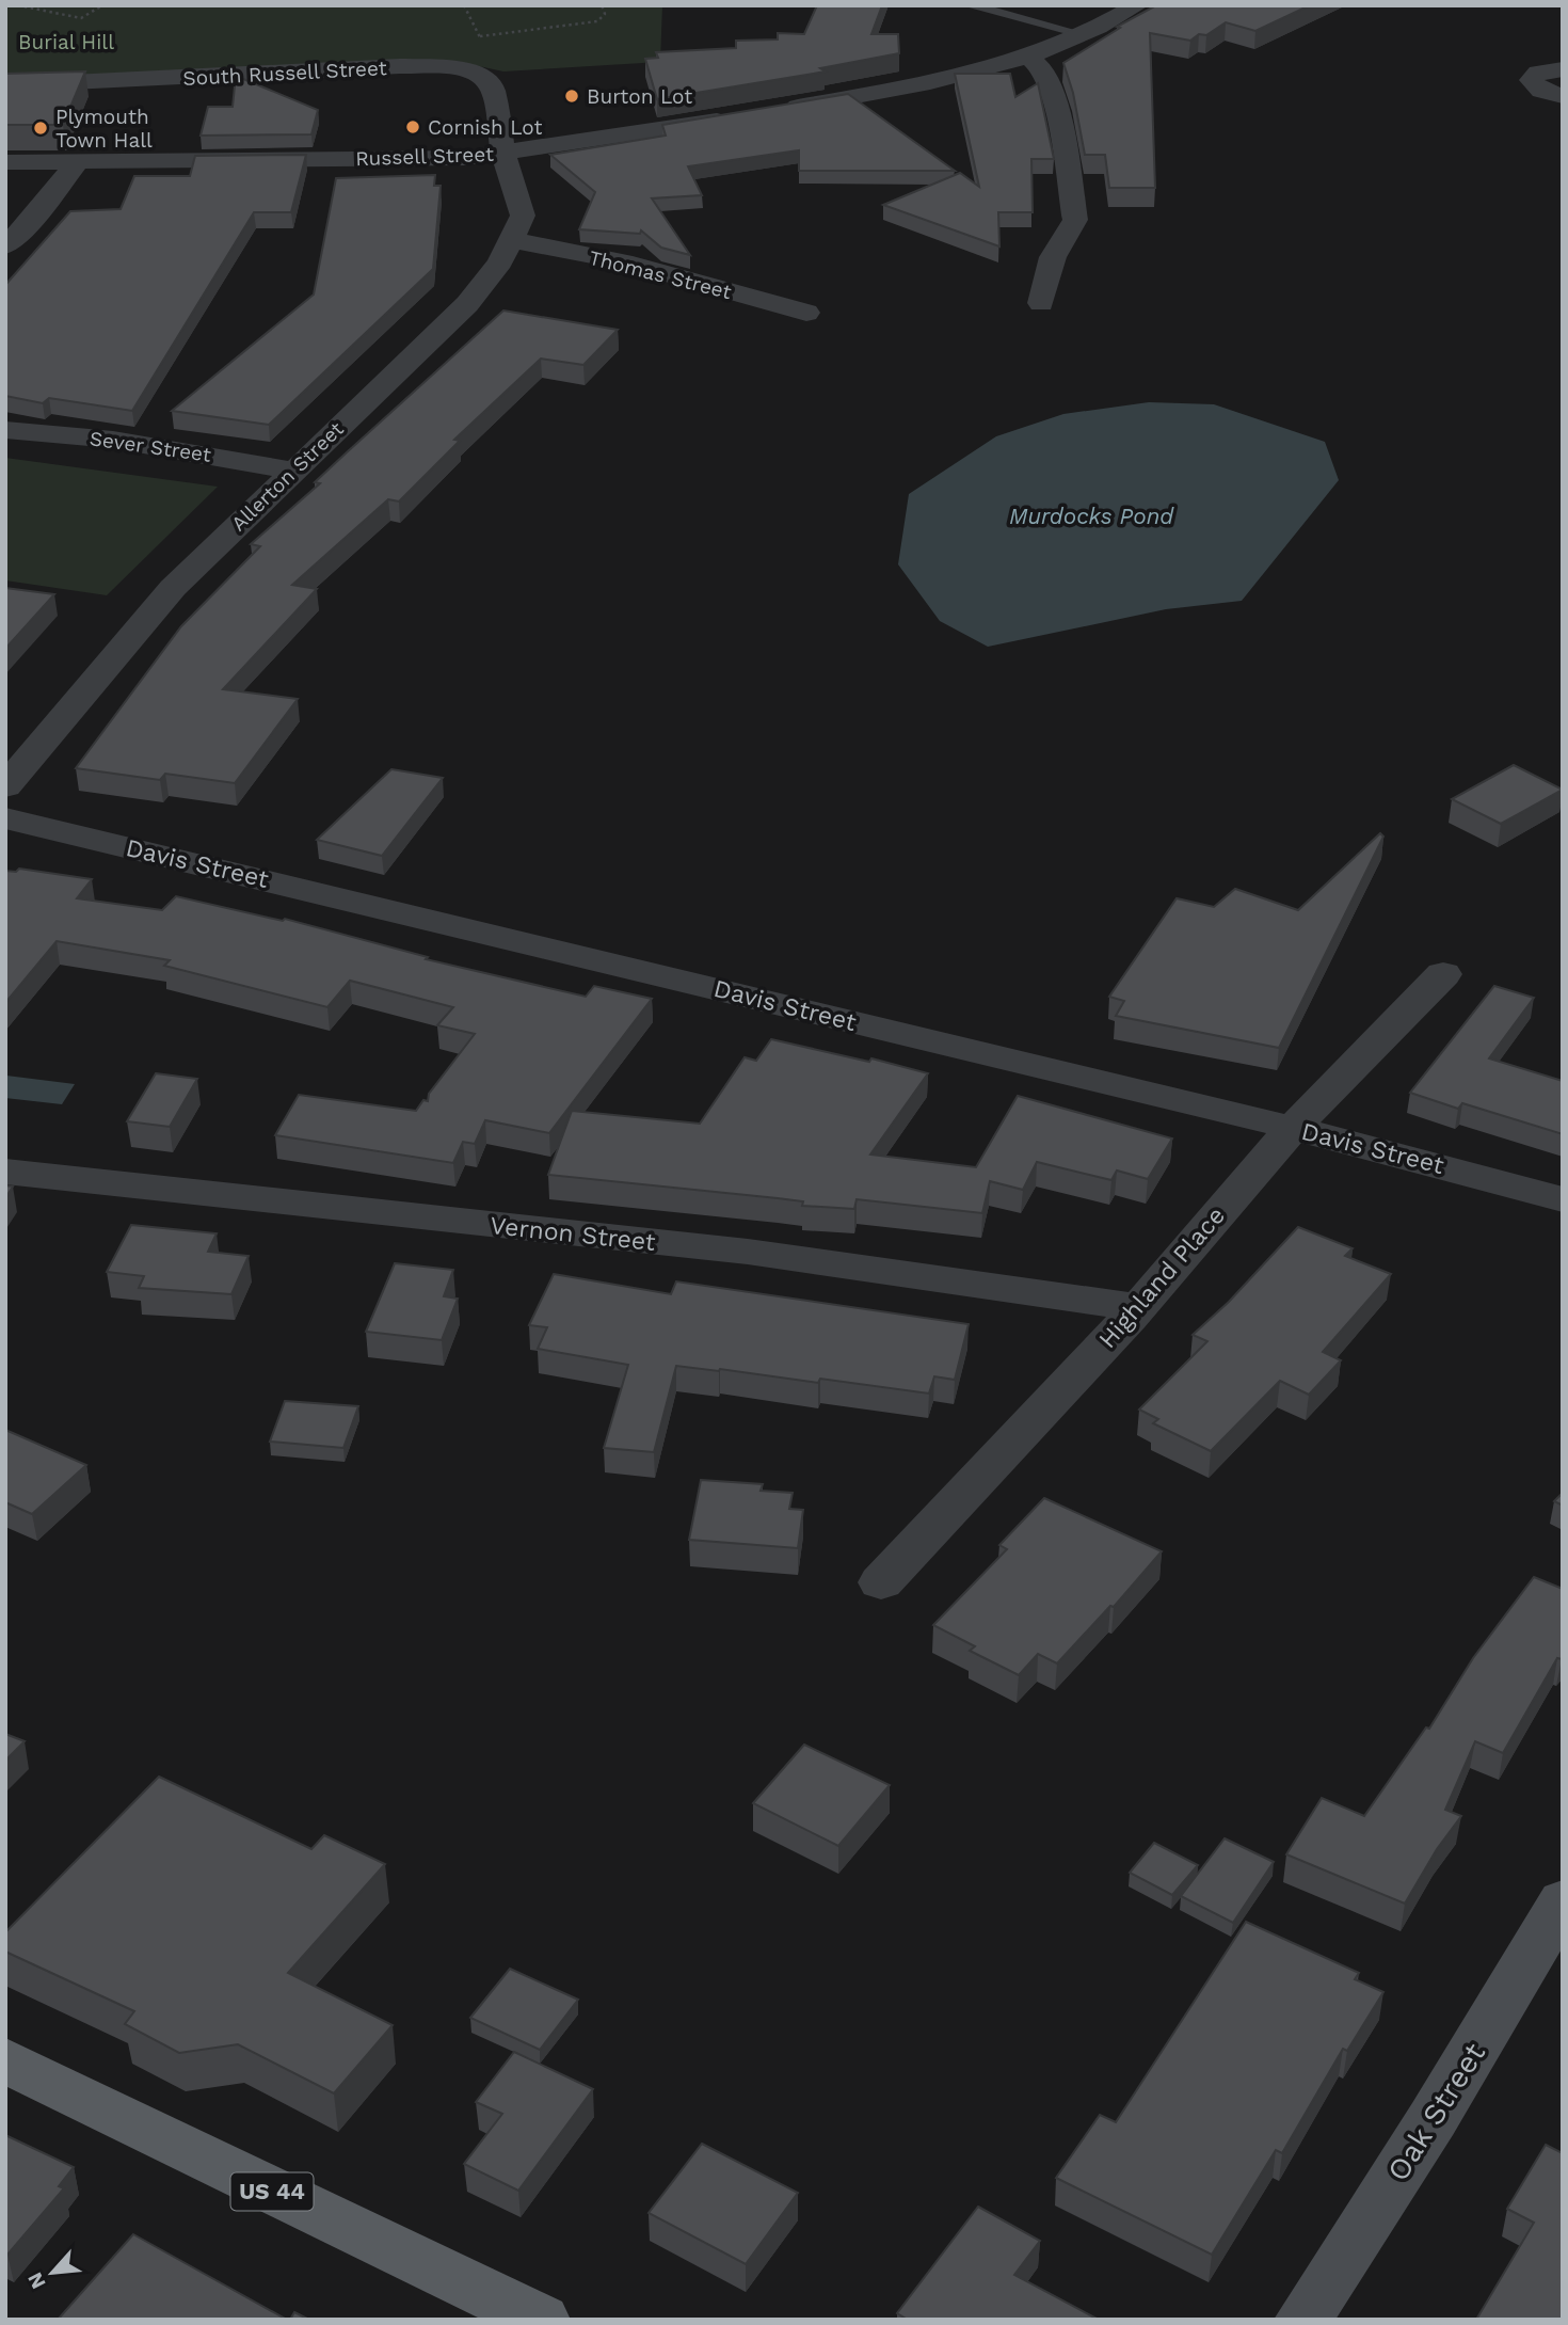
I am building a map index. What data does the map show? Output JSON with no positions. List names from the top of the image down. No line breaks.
{"streets":{"main road":["Oak Street","US 44"],"street":["South Russell Street","Russell Street","Thomas Street","Sever Street","Allerton Street","Davis Street","Vernon Street","Highland Place"]},"crossings":[["South Russell Street","Russell Street"],["South Russell Street","Allerton Street"],["Russell Street","Allerton Street"],["Thomas Street","Allerton Street"],["Sever Street","Allerton Street"],["Davis Street","Highland Place"],["Vernon Street","Highland Place"]],"water":["Murdocks Pond"],"parks":["Burial Hill"],"places":["Burton Lot","Cornish Lot","Plymouth Town Hall"],"north":"bottom left"}
